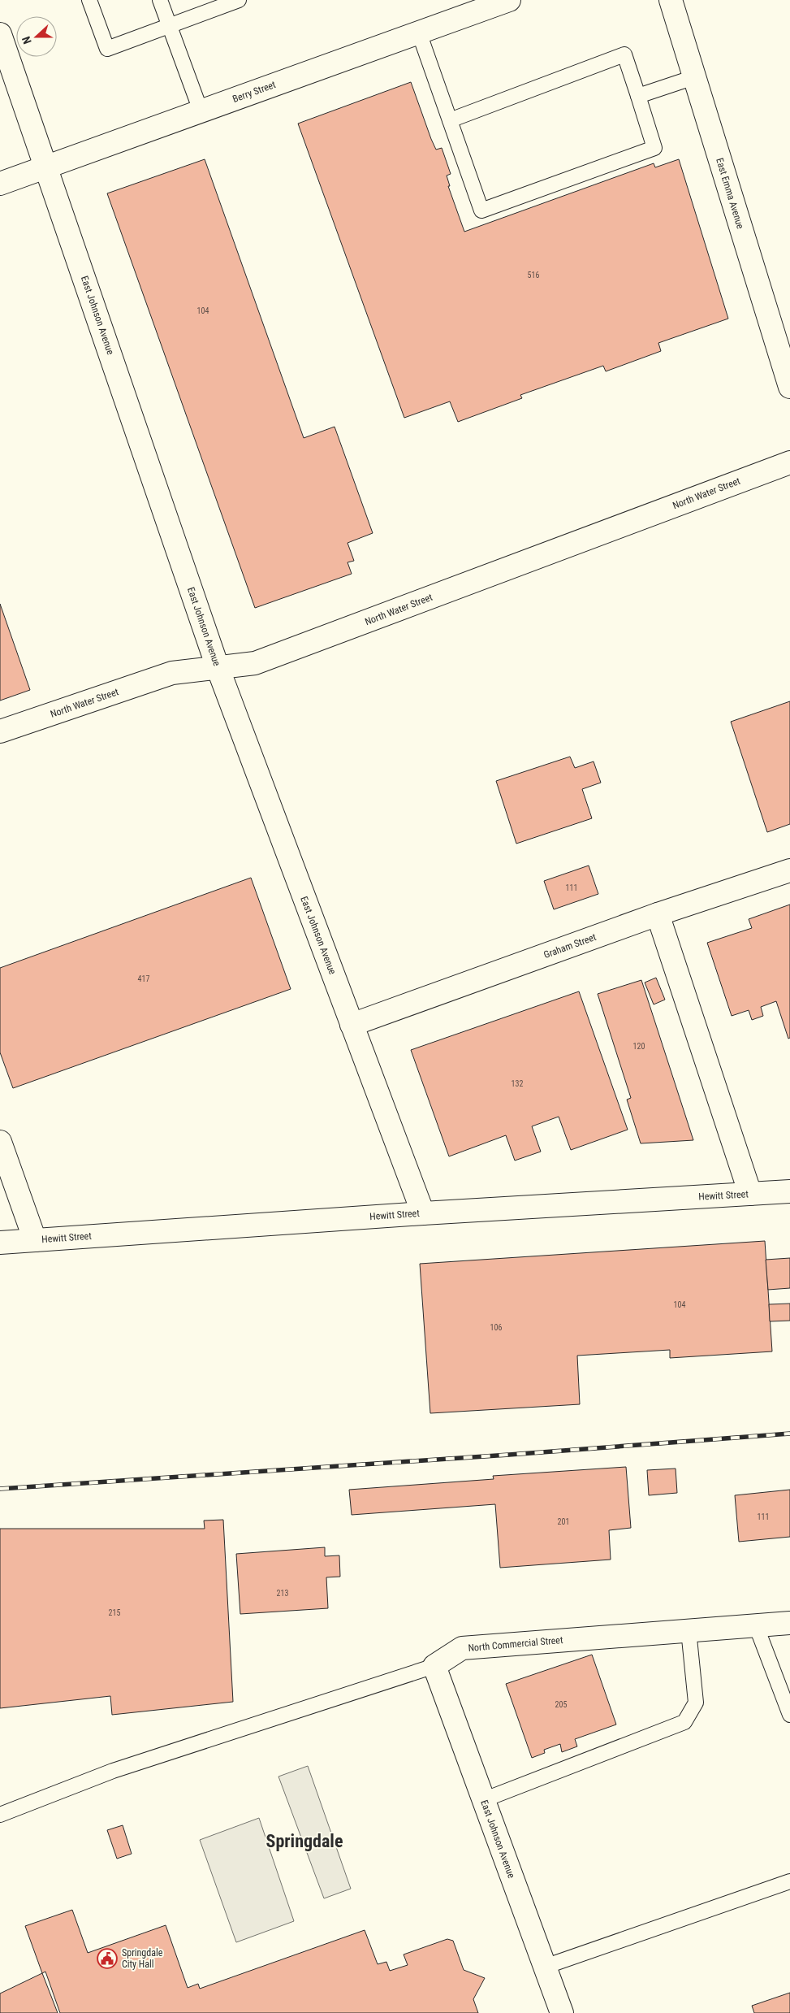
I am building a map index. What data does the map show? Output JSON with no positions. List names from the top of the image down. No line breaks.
{"streets":{"street":["Berry Street","East Emma Avenue","East Johnson Avenue","North Water Street","Graham Street","Hewitt Street","North Commercial Street"]},"crossings":[["Berry Street","East Johnson Avenue"],["East Johnson Avenue","North Water Street"],["East Johnson Avenue","Graham Street"],["East Johnson Avenue","Hewitt Street"],["East Johnson Avenue","North Commercial Street"]],"districts":["Springdale"],"places":{"public building":["Springdale City Hall"]},"house_numbers":["516","104","111","417","120","132","104","106","111","201","213","215","205"],"north":"left"}
